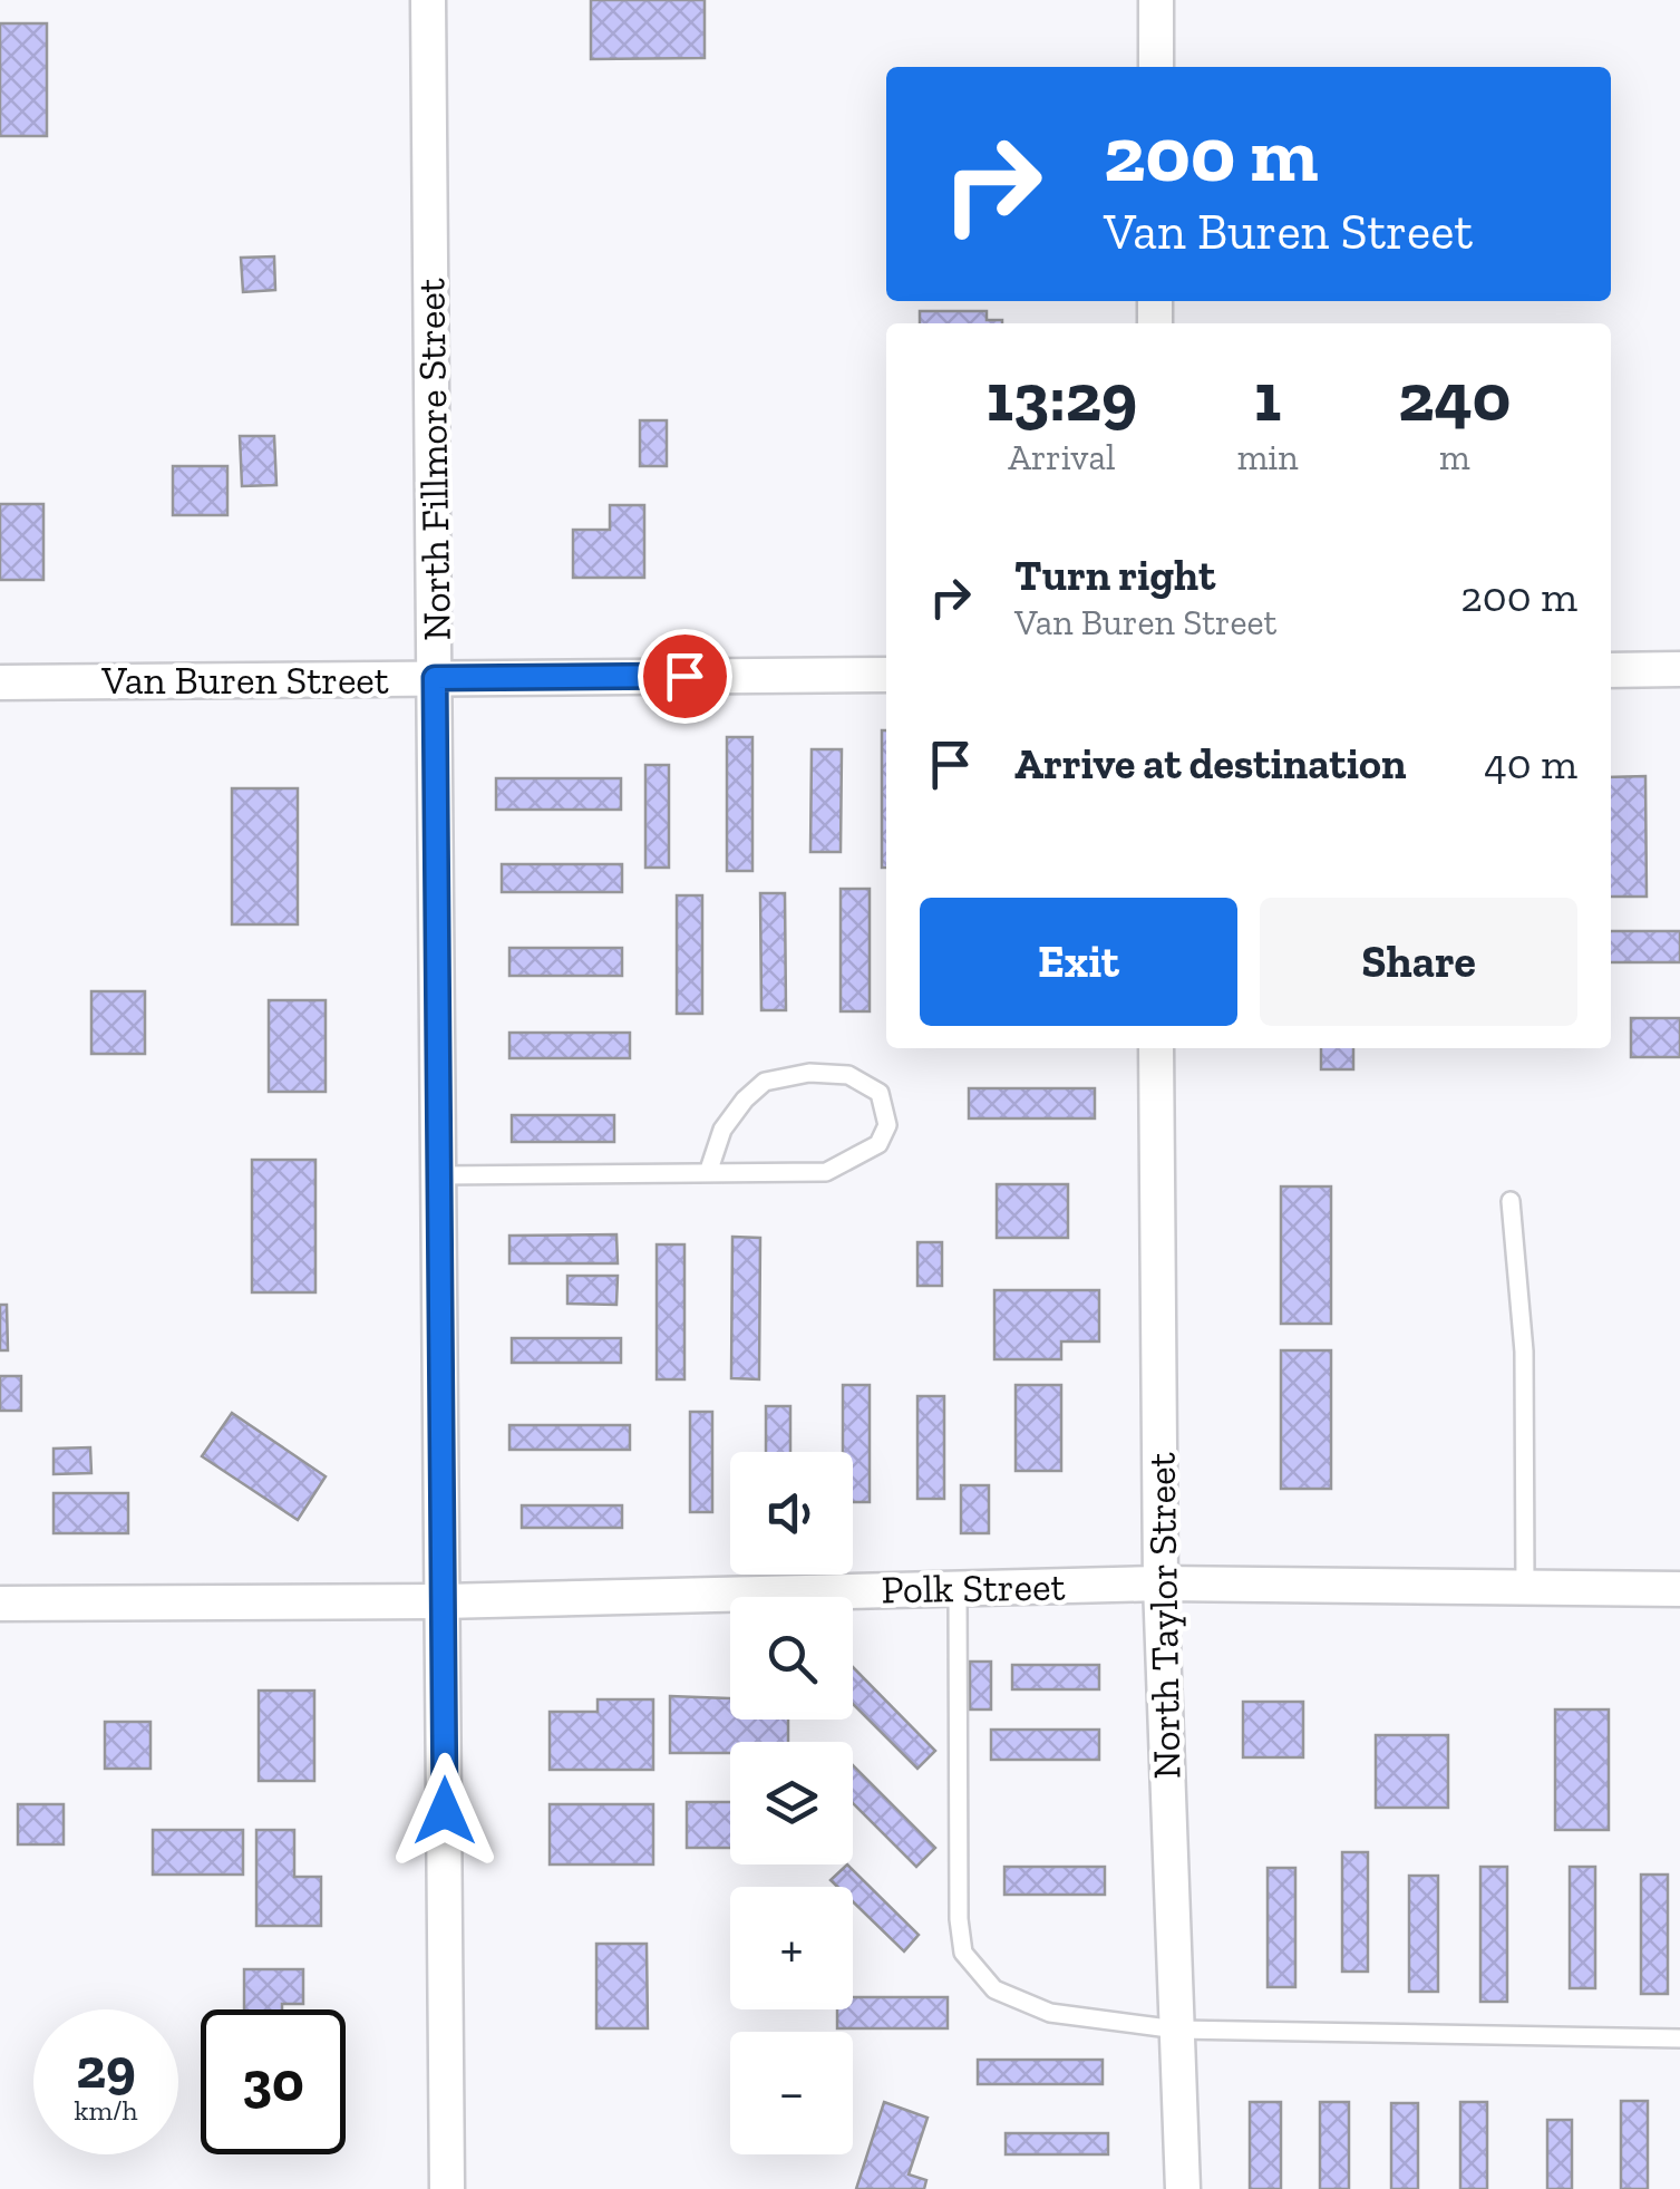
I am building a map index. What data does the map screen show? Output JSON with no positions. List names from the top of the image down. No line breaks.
{"streets":{"street":["North Fillmore Street","Van Buren Street","Polk Street","North Taylor Street"]},"crossings":[["North Fillmore Street","Van Buren Street"],["North Fillmore Street","Polk Street"],["Polk Street","North Taylor Street"]],"page":{"turn":["200 m","Van Buren Street"],"eta":["13:29","Arrival","1","min","240","m"],"list":[{"name":"Turn right","note":"Van Buren Street","value":"200 m"},{"name":"Arrive at destination","value":"40 m"}],"buttons":["Exit","Share"],"map_buttons":["+","−"],"speed":"29 km/h","limit":"30"}}
